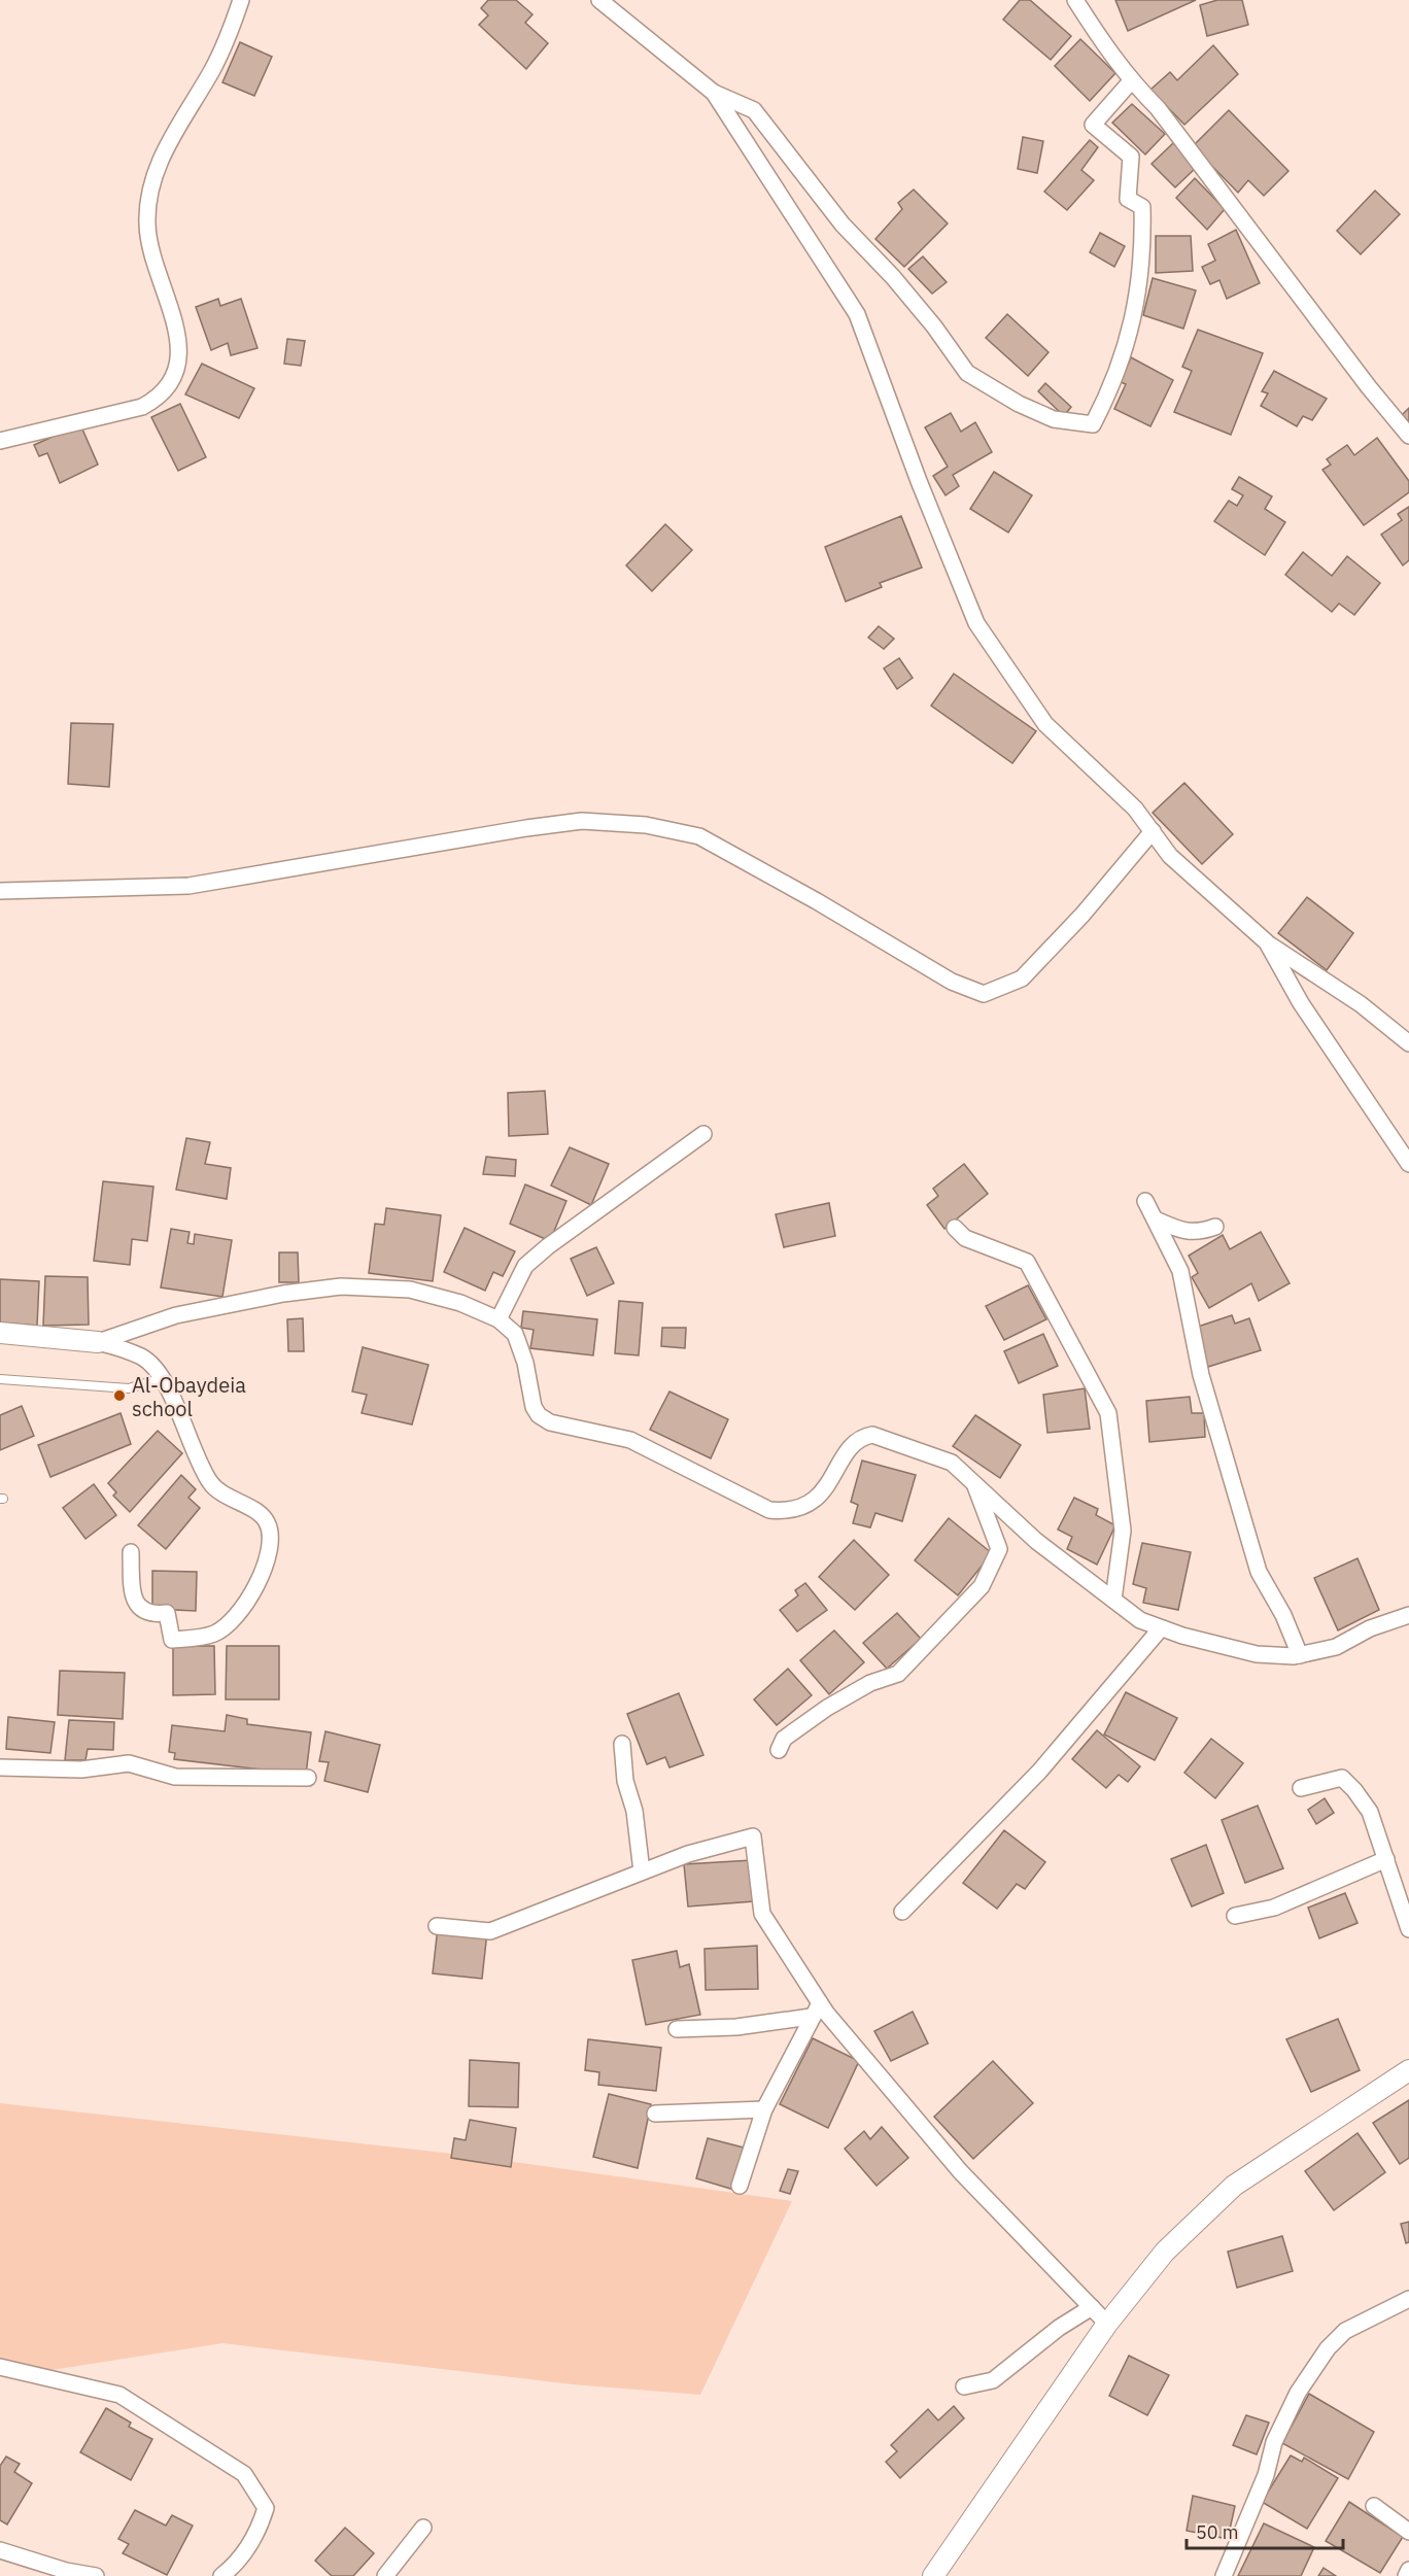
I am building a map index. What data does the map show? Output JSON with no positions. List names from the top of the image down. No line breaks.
{"places":["Al-Obaydeia school"],"scale_bar":"50 m"}
